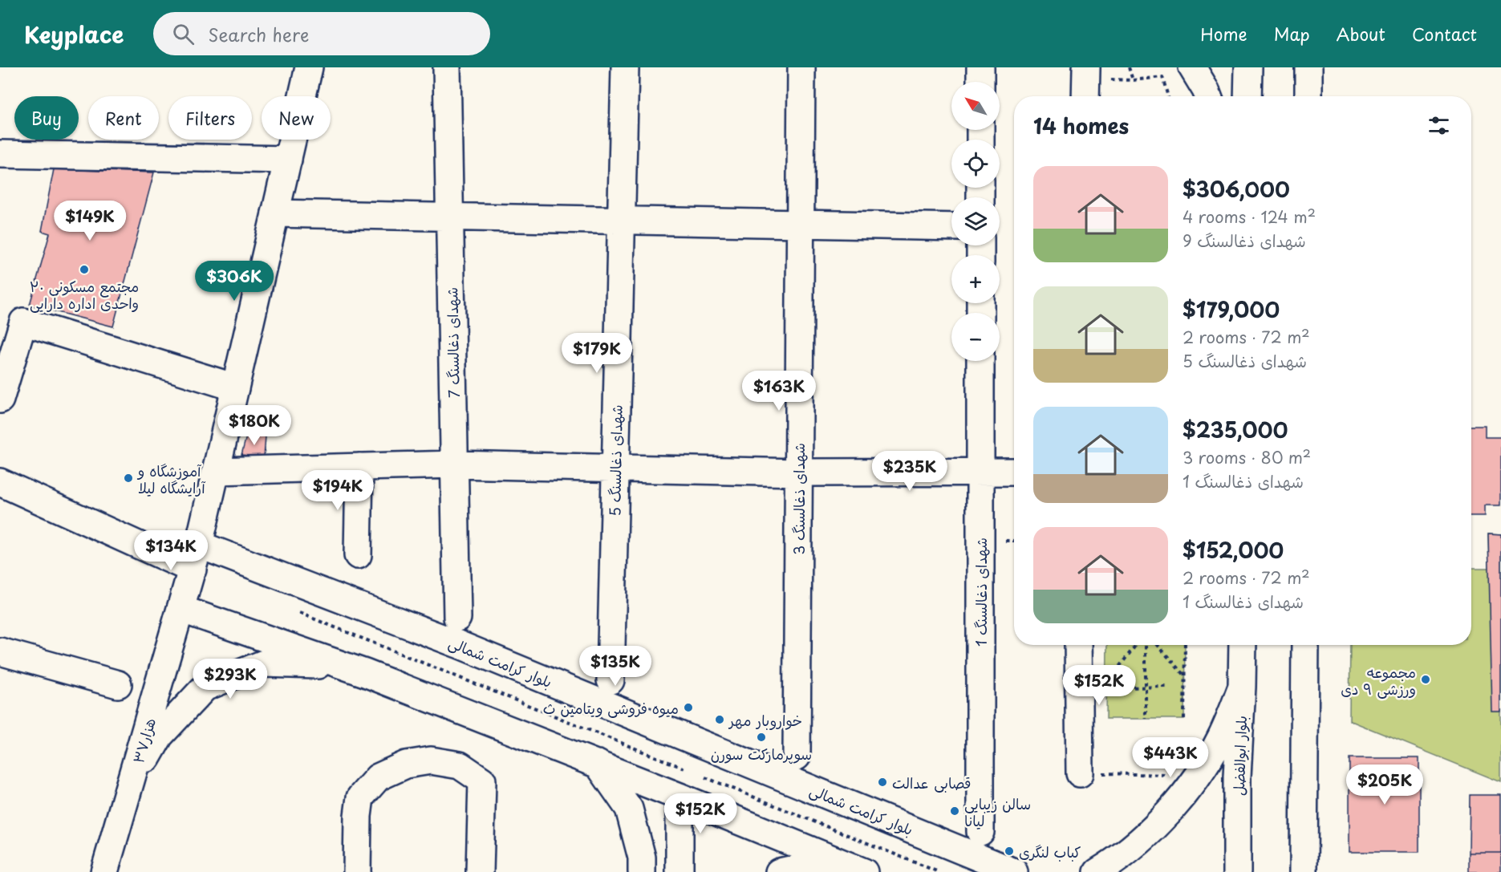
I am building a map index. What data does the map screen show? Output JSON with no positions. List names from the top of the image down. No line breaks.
{"streets":{"street":["شهدای ذغالسنگ 7","شهدای ذغالسنگ 5","شهدای ذغالسنگ 3","شهدای ذغالسنگ 1","بلوار کرامت شمالی","هزار۳۷","بلوار ابوالفضل"]},"crossings":[["بلوار کرامت شمالی","هزار۳۷"]],"places":["مجتمع مسکونی ۲۰ واحدی اداره دارایی","آموزشگاه و آرایشگاه لیلا","مجموعه ورزشی ۹ دی","میوه فروشی ویتامین ث","خواروبار مهر","سوپرمارکت سورن","قصابی عدالت","سالن زیبایی لیانا","کباب لنگری"],"north":"top left","page":{"header":"Keyplace","search":"Search here","nav":["Home","Map","About","Contact"],"map_buttons":["+","−"],"chip":["Buy","Rent","Filters","New"],"heading":"14 homes","list":[{"name":"$306,000","note":"4 rooms · 124 m² · شهدای ذغالسنگ 9"},{"name":"$179,000","note":"2 rooms · 72 m² · شهدای ذغالسنگ 5"},{"name":"$235,000","note":"3 rooms · 80 m² · شهدای ذغالسنگ 1"},{"name":"$152,000","note":"2 rooms · 72 m² · شهدای ذغالسنگ 1"}],"price":["$149K","$306K","$179K","$163K","$180K","$235K","$194K","$134K","$135K","$293K","$152K","$443K","$205K","$152K"]}}
